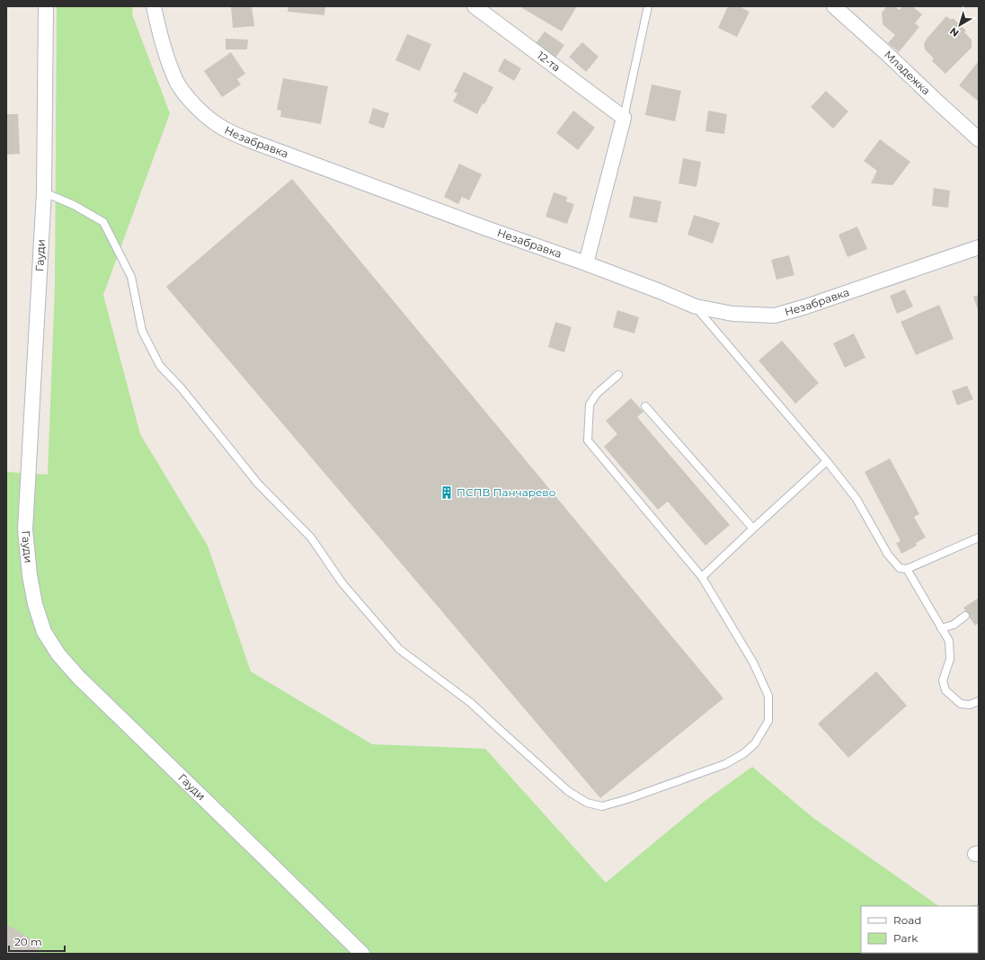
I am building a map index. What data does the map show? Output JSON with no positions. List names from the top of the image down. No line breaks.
{"streets":{"street":["12-та","Младежка","Незабравка","Гауди"]},"places":{"building":["ПСПВ Панчарево"]},"legend":["Road","Park"],"scale_bar":"20 m","north":"bottom left"}
